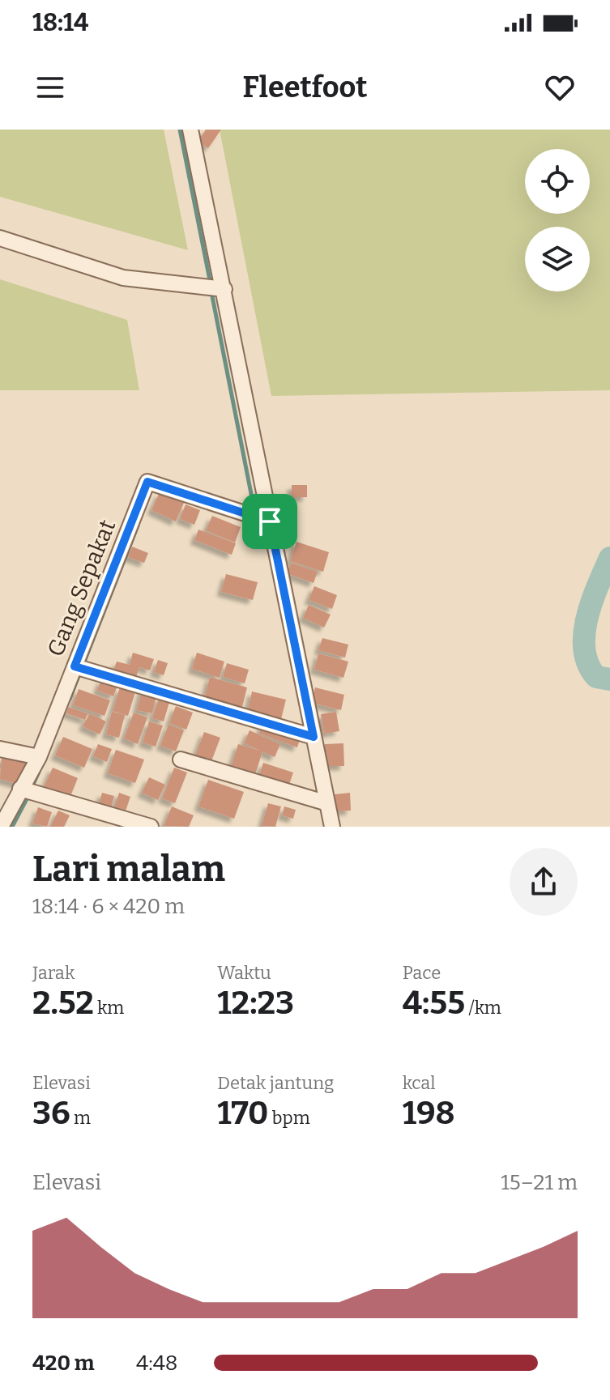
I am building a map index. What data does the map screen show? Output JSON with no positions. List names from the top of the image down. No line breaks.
{"streets":{"street":["Gang Sepakat"]},"page":{"status":"18:14","header":"Fleetfoot","heading":["Lari malam","18:14 · 6 × 420 m"],"stats":[["Jarak","2.52 km"],["Waktu","12:23"],["Pace","4:55 /km"],["Elevasi","36 m"],["Detak jantung","170 bpm"],["kcal","198"]],"chart":["Elevasi","15–21 m"],"list":[{"name":"420 m","note":"4:48"}]}}
